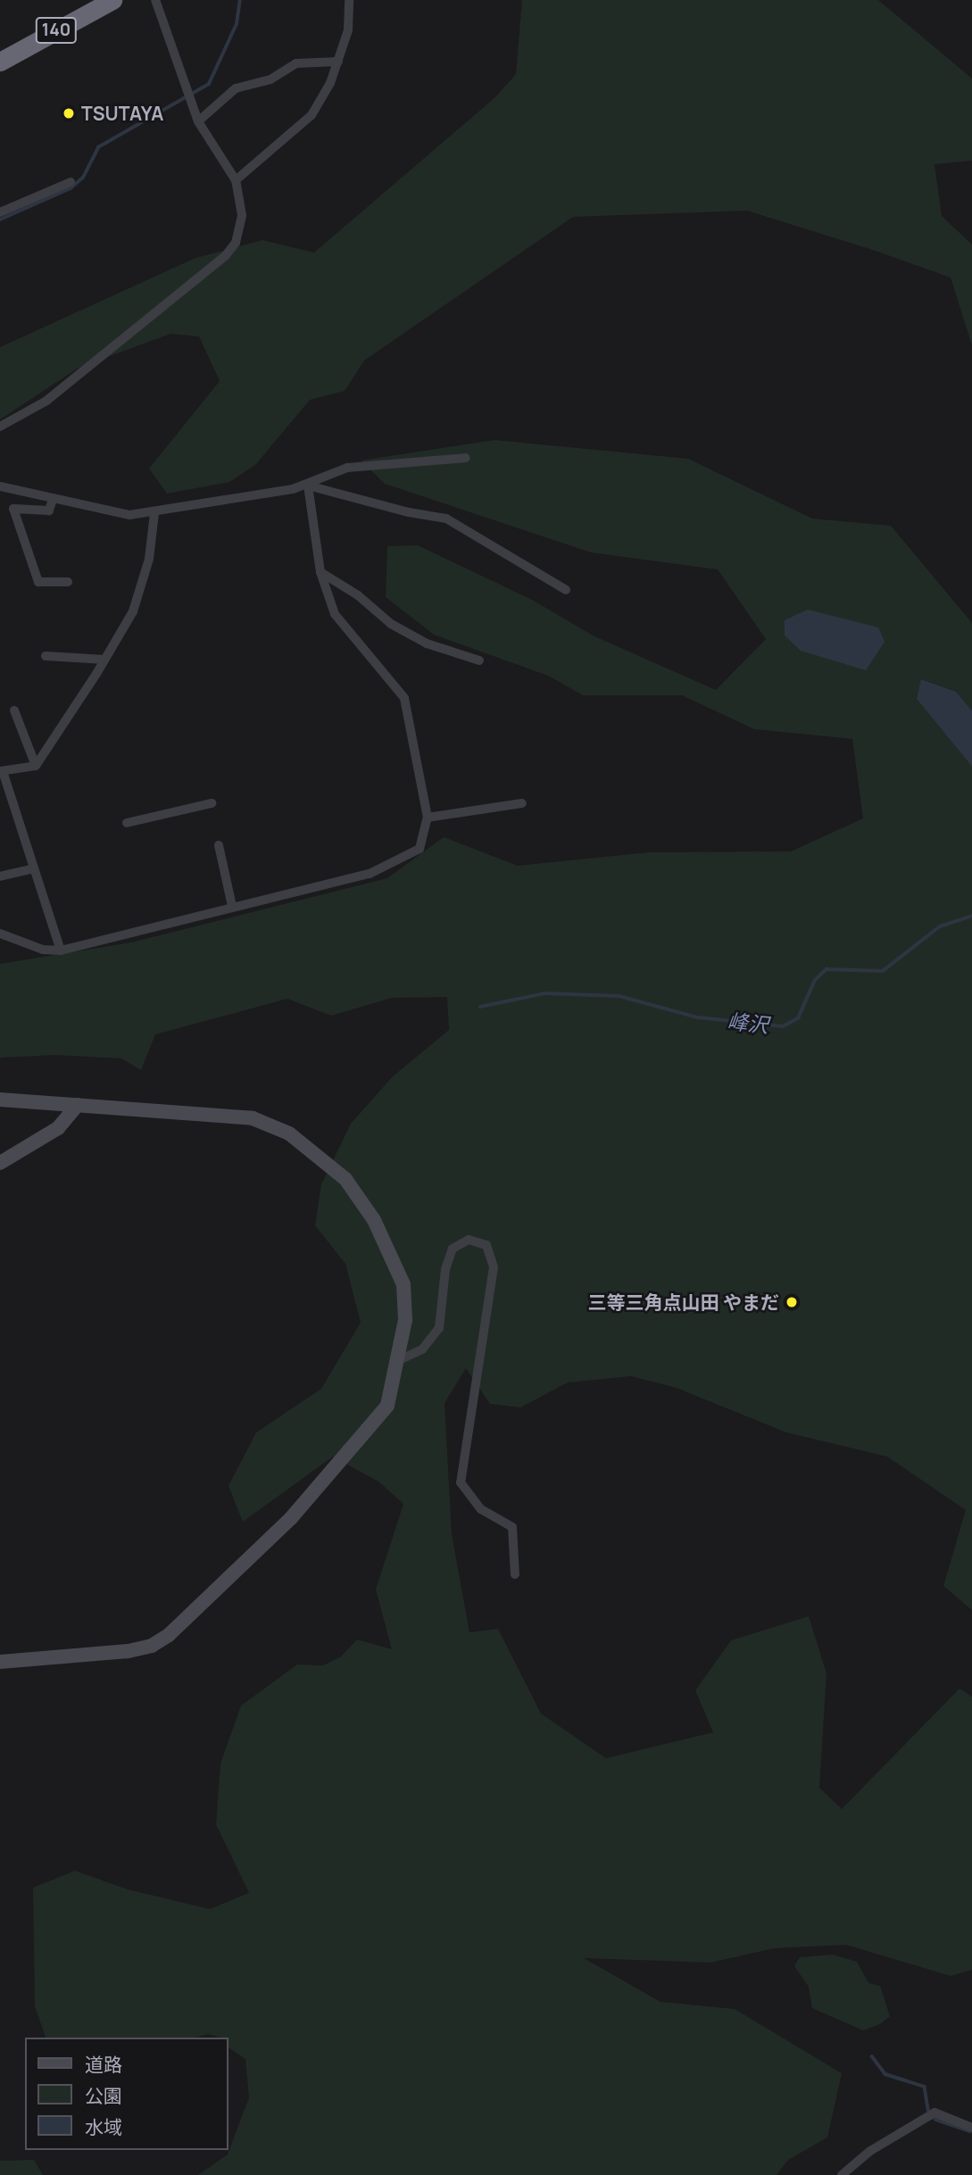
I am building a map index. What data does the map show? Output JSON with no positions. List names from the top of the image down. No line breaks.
{"streets":{"highway":["140"]},"water":["峰沢"],"places":["TSUTAYA","三等三角点山田 やまだ"],"legend":["道路","公園","水域"]}
